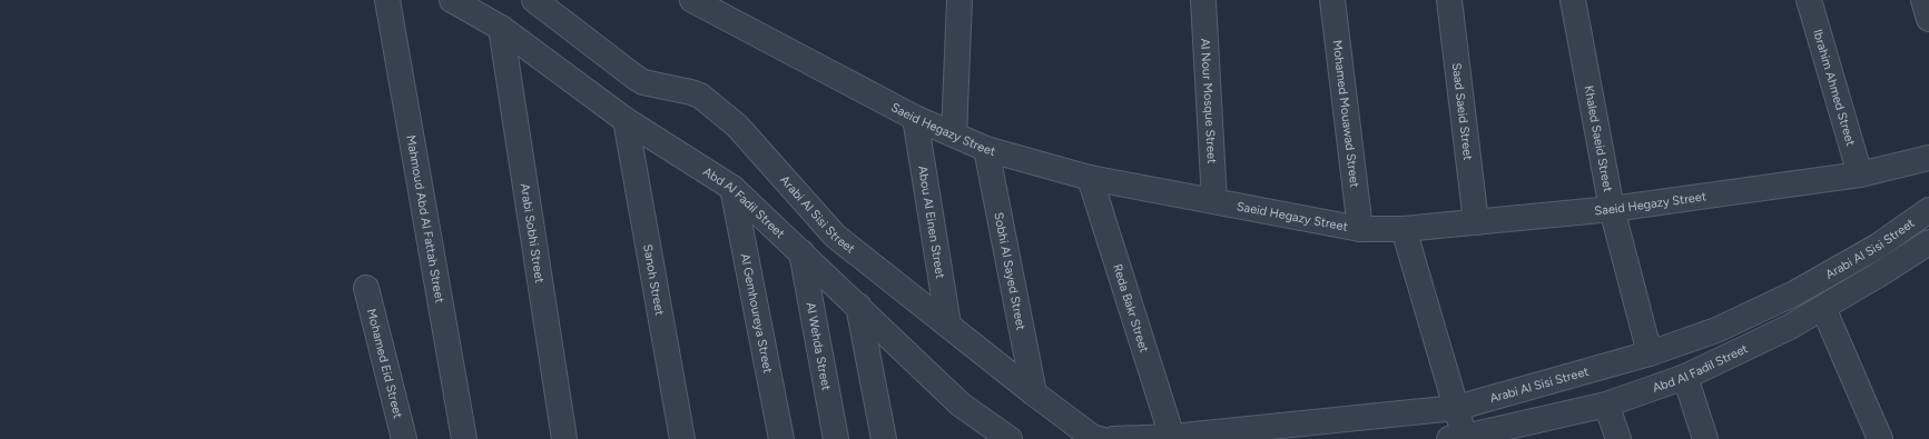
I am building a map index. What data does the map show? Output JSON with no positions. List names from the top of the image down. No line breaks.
{"streets":{"street":["Ibrahim Ahmed Street","Al Nour Mosque Street","Saad Saeid Street","Mohamed Mouawad Street","Saeid Hegazy Street","Khaled Saeid Street","Abd Al Fadil Street","Arabi Al Sisi Street","Mahmoud Abd Al Fattah Street","Abou Al Einen Street","Arabi Sobhi Street","Sobhi Al Sayed Street","Sanoh Street","Reda Bakr Street","Al Gemhoureya Street","Al Wehda Street","Mohamed Eid Street"]},"crossings":[["Ibrahim Ahmed Street","Saeid Hegazy Street"],["Al Nour Mosque Street","Saeid Hegazy Street"],["Saad Saeid Street","Saeid Hegazy Street"],["Mohamed Mouawad Street","Saeid Hegazy Street"],["Saeid Hegazy Street","Khaled Saeid Street"],["Saeid Hegazy Street","Abou Al Einen Street"],["Saeid Hegazy Street","Sobhi Al Sayed Street"],["Saeid Hegazy Street","Reda Bakr Street"],["Khaled Saeid Street","Arabi Al Sisi Street"],["Abd Al Fadil Street","Arabi Sobhi Street"],["Abd Al Fadil Street","Sanoh Street"],["Abd Al Fadil Street","Al Gemhoureya Street"],["Abd Al Fadil Street","Al Wehda Street"],["Arabi Al Sisi Street","Abou Al Einen Street"],["Arabi Al Sisi Street","Sobhi Al Sayed Street"],["Arabi Al Sisi Street","Reda Bakr Street"]]}
